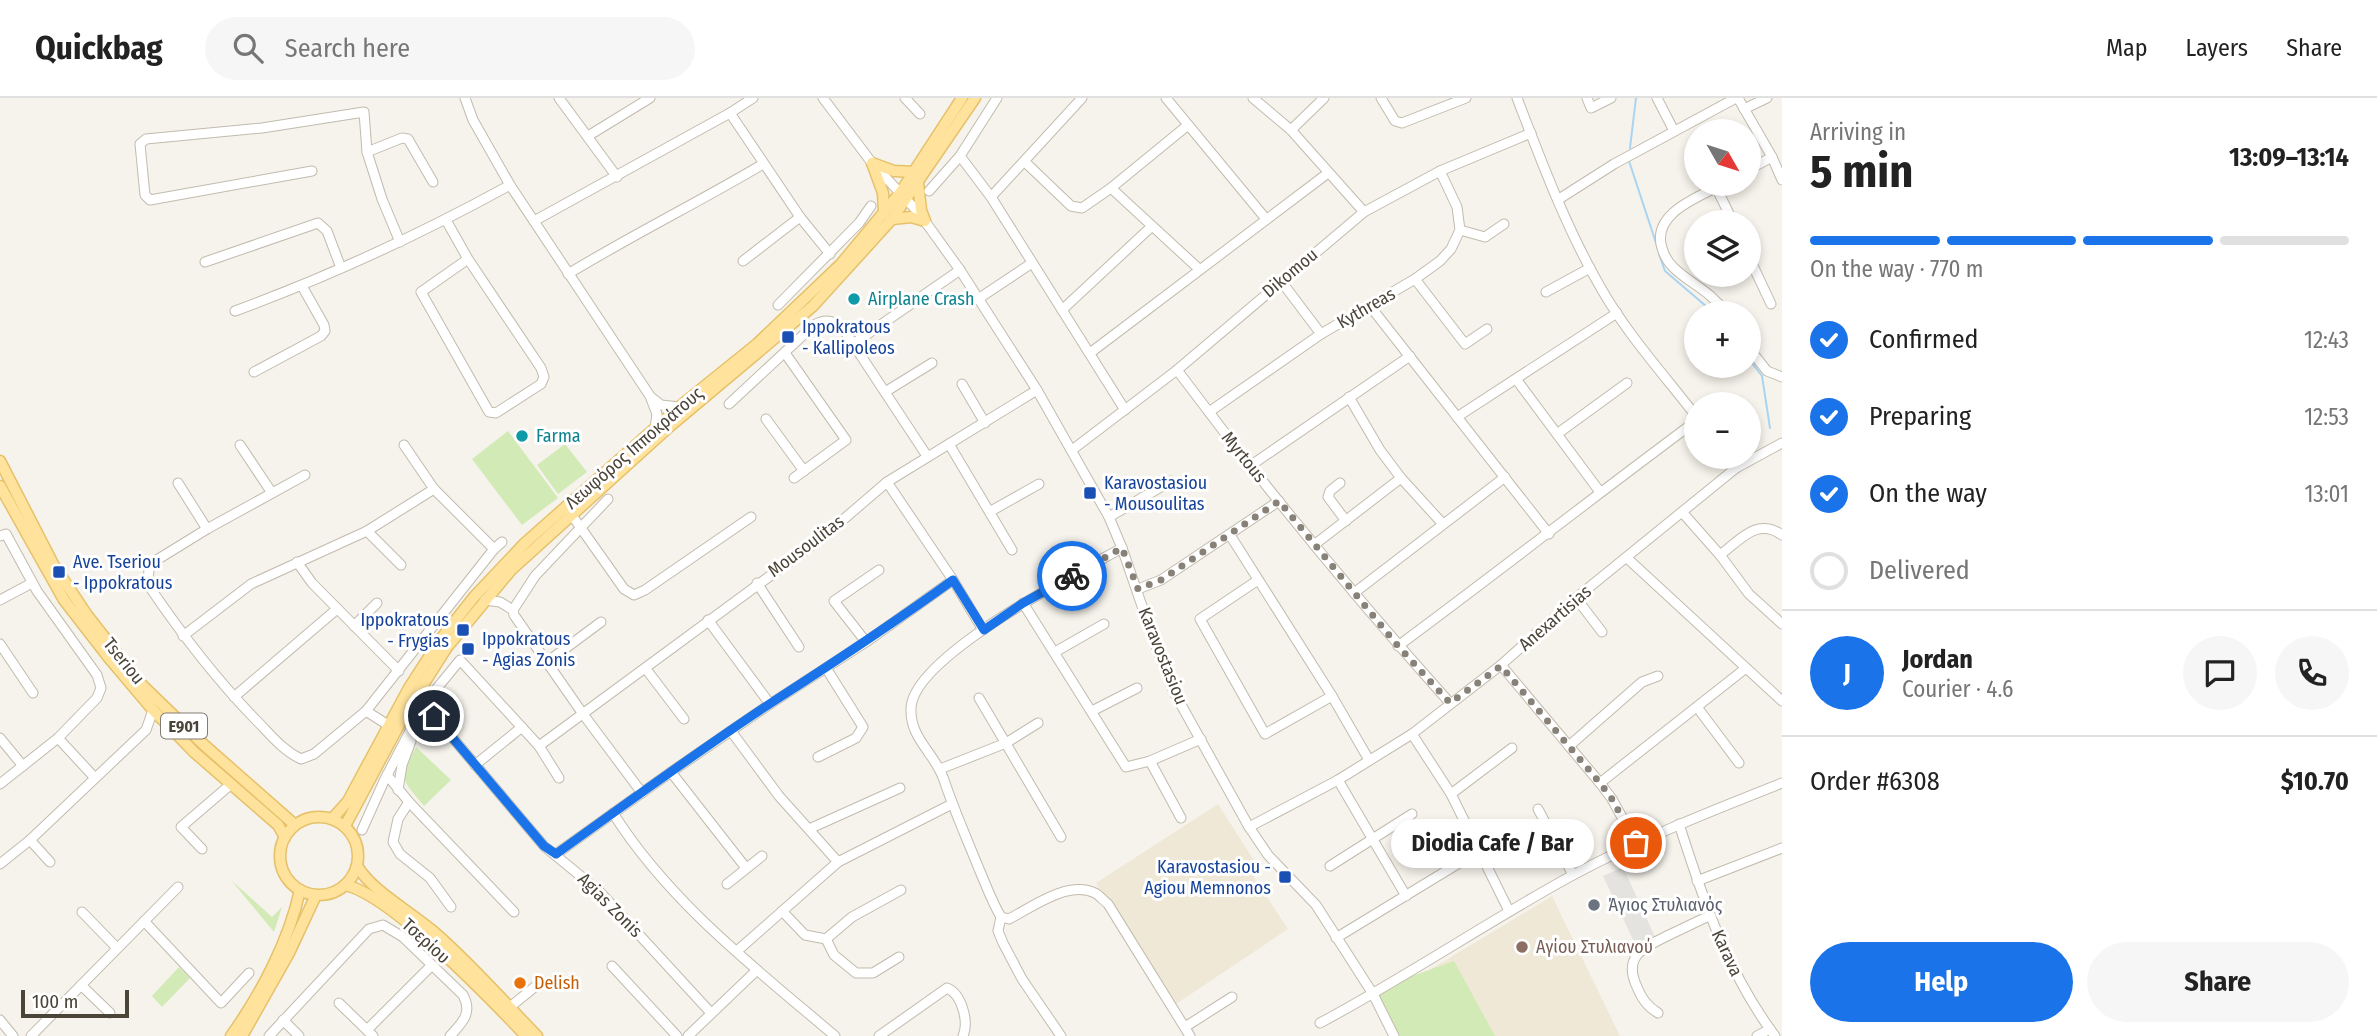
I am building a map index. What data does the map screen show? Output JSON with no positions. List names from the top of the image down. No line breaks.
{"streets":{"main road":["Λεωφόρος Ιπποκράτους","Tseriou","E901","Τσερίου"],"street":["Dikomou","Kythreas","Myrtous","Mousoulitas","Anexartisias","Karavostasiou","Agias Zonis","Karava"]},"crossings":[["Dikomou","Myrtous"],["Dikomou","Karavostasiou"],["Kythreas","Myrtous"],["Λεωφόρος Ιπποκράτους","Karavostasiou"],["Λεωφόρος Ιπποκράτους","Tseriou"],["Λεωφόρος Ιπποκράτους","Τσερίου"],["Myrtous","Anexartisias"],["Mousoulitas","Karavostasiou"],["Anexartisias","Karavostasiou"],["Tseriou","Τσερίου"]],"places":{"other":["Airplane Crash","Farma","Diodia Cafe / Bar","Άγιος Στυλιανός","Αγίου Στυλιανού","Delish"],"transit":["Ippokratous - Kallipoleos","Karavostasiou - Mousoulitas","Ave. Tseriou - Ippokratous","Ippokratous - Frygias","Ippokratous - Agias Zonis","Karavostasiou - Agiou Memnonos"]},"scale_bar":"100 m","north":"bottom right","page":{"header":"Quickbag","search":"Search here","nav":["Map","Layers","Share"],"heading":["5 min","Arriving in","13:09–13:14"],"panel":["Jordan","Courier · 4.6","Order #6308","$10.70"],"map_buttons":["+","−"],"bar":"On the way · 770 m","list":[["Confirmed","12:43"],["Preparing","12:53"],["On the way","13:01"],"Delivered"],"round":"J","bubble":"Diodia Cafe / Bar","buttons":["Help","Share"],"scale":"100 m"}}
